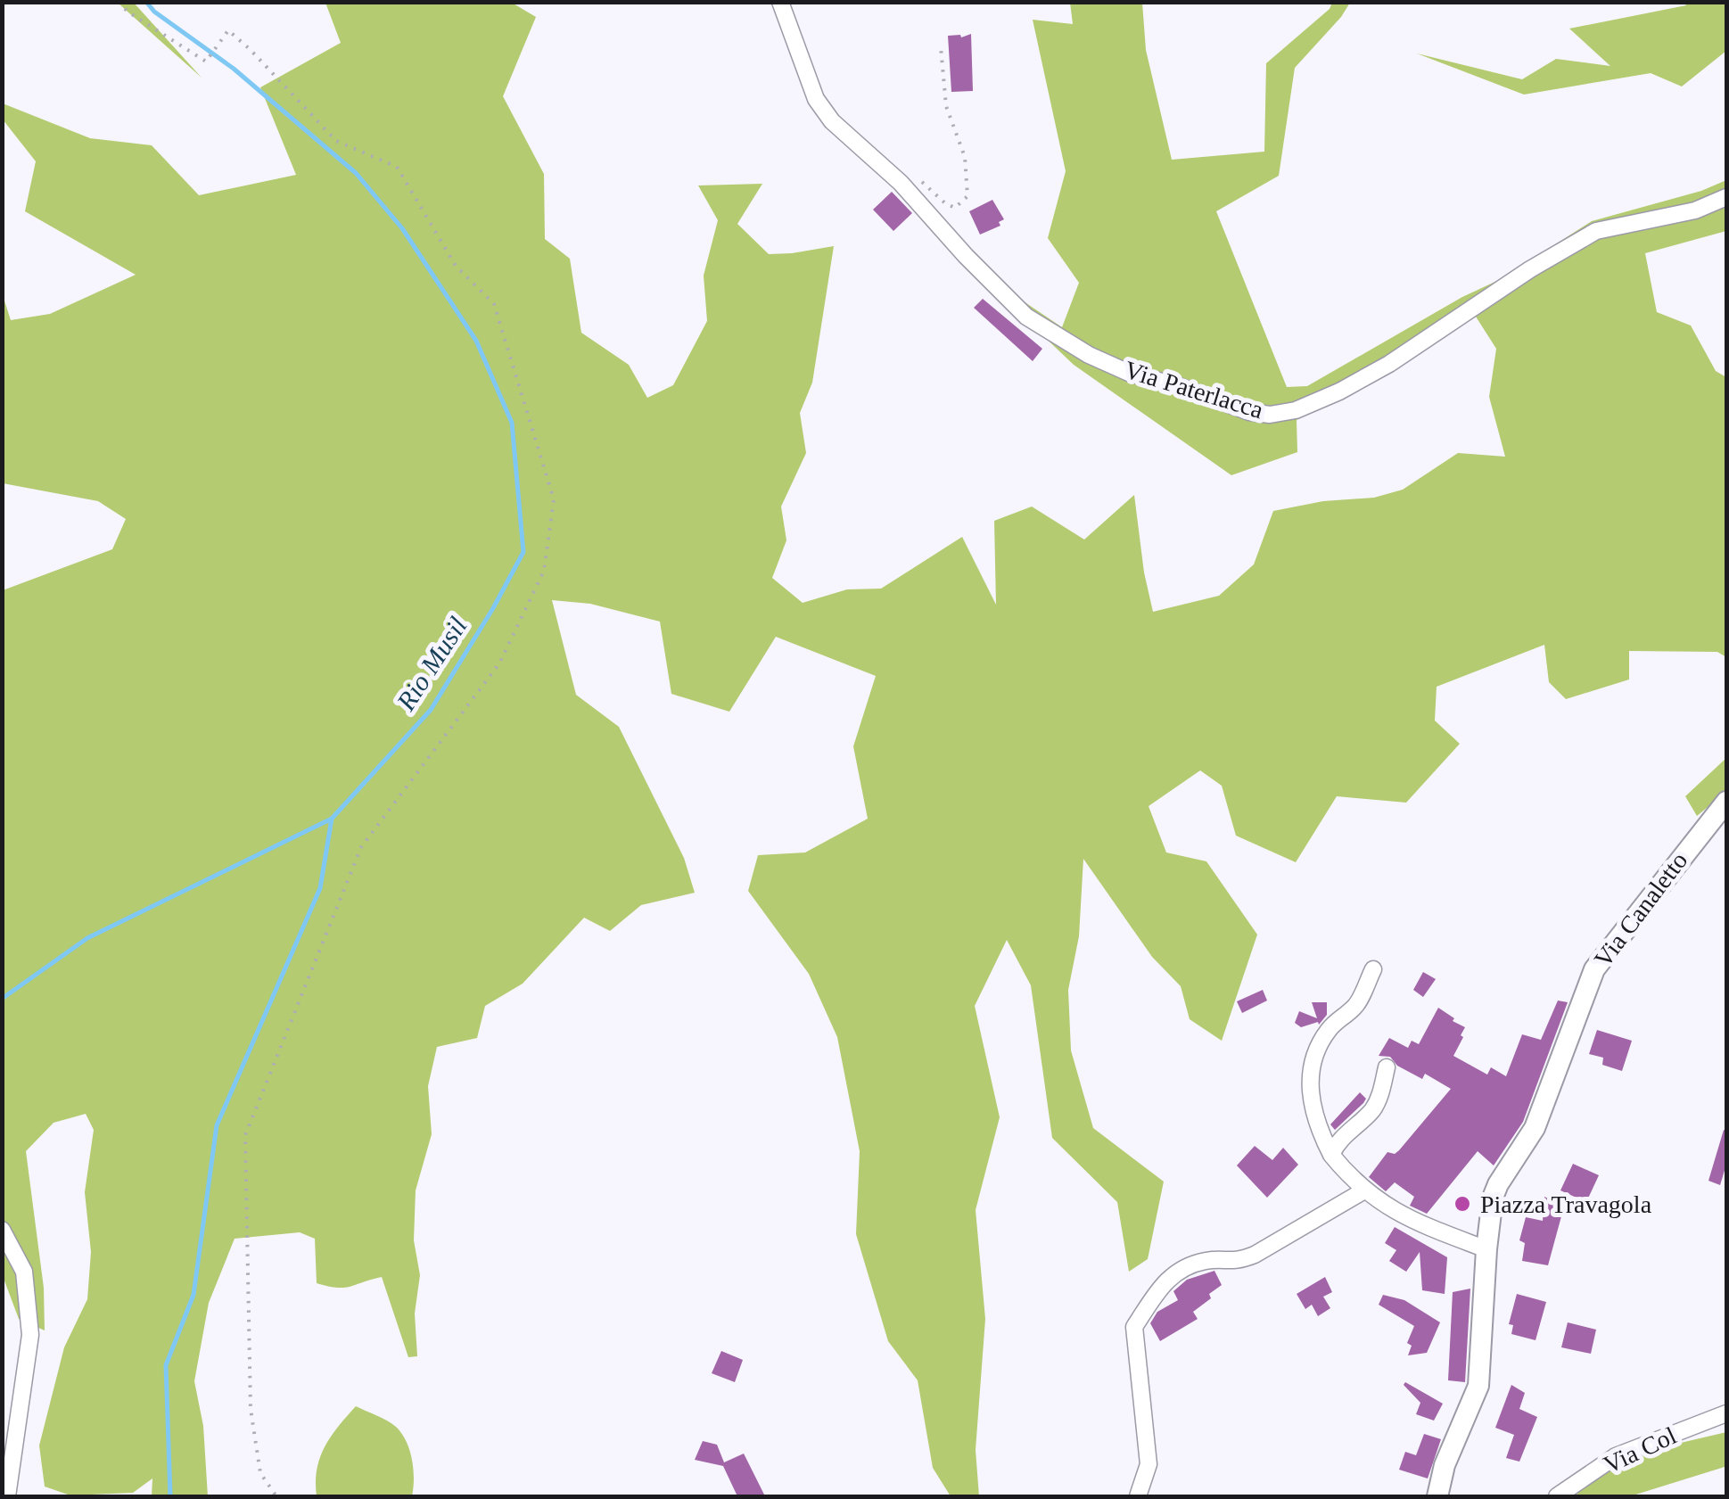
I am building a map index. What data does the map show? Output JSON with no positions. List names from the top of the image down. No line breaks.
{"streets":{"street":["Via Paterlacca","Via Canaletto","Via Col"]},"water":["Rio Musil"],"places":["Piazza Travagola"]}
